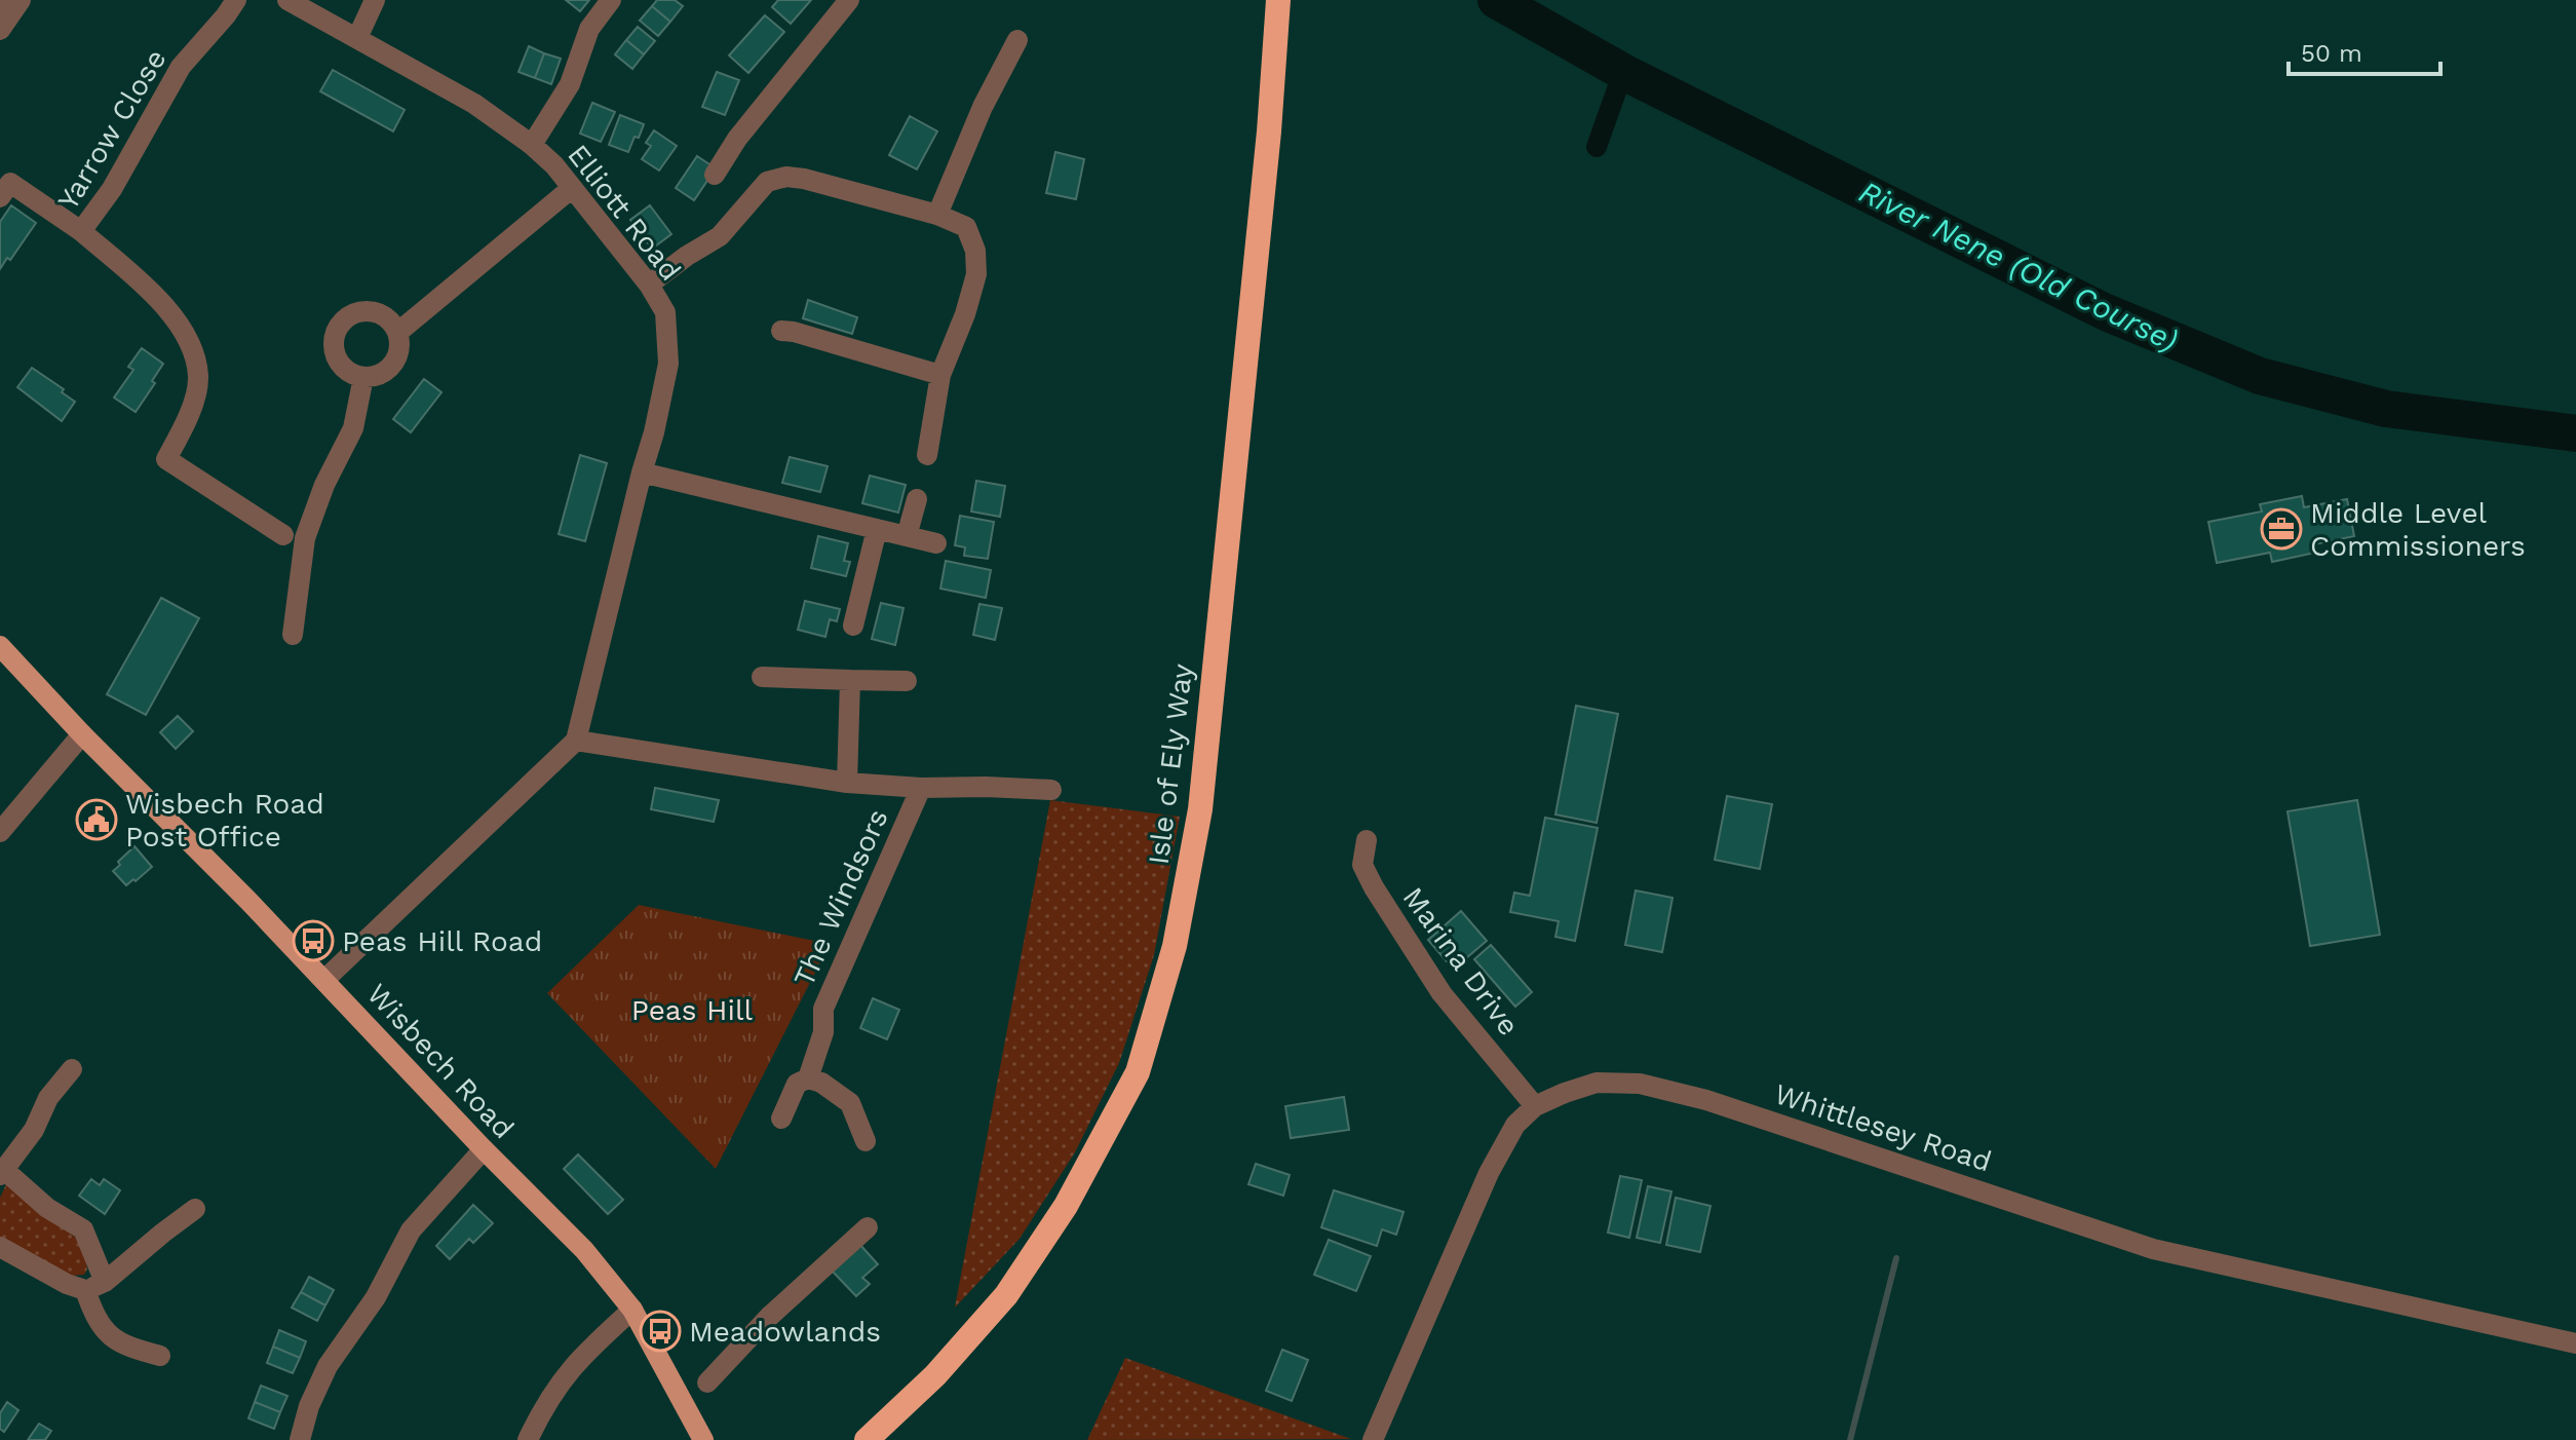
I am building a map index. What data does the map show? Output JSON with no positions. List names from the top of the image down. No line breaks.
{"streets":{"highway":["Isle of Ely Way"],"main road":["Wisbech Road"],"street":["Yarrow Close","Elliott Road","The Windsors","Marina Drive","Whittlesey Road"]},"crossings":[["Marina Drive","Whittlesey Road"]],"water":["River Nene (Old Course)"],"parks":["Peas Hill"],"places":{"office":["Middle Level Commissioners"],"public building":["Wisbech Road Post Office"],"bus stop":["Peas Hill Road","Meadowlands"]},"scale_bar":"50 m"}
